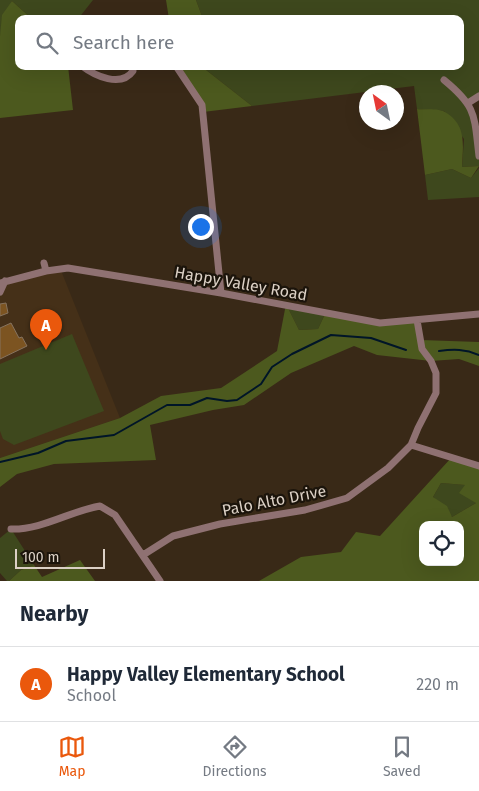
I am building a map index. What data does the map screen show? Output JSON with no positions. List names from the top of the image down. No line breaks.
{"streets":{"street":["Happy Valley Road","Palo Alto Drive"]},"crossings":[["Happy Valley Road","Palo Alto Drive"]],"scale_bar":"100 m","north":"top left","page":{"search":"Search here","pins":"A","scale":"100 m","heading":"Nearby","list":[{"mark":"A","name":"Happy Valley Elementary School","note":"School","value":"220 m"}],"nav":["Map","Directions","Saved"]}}
